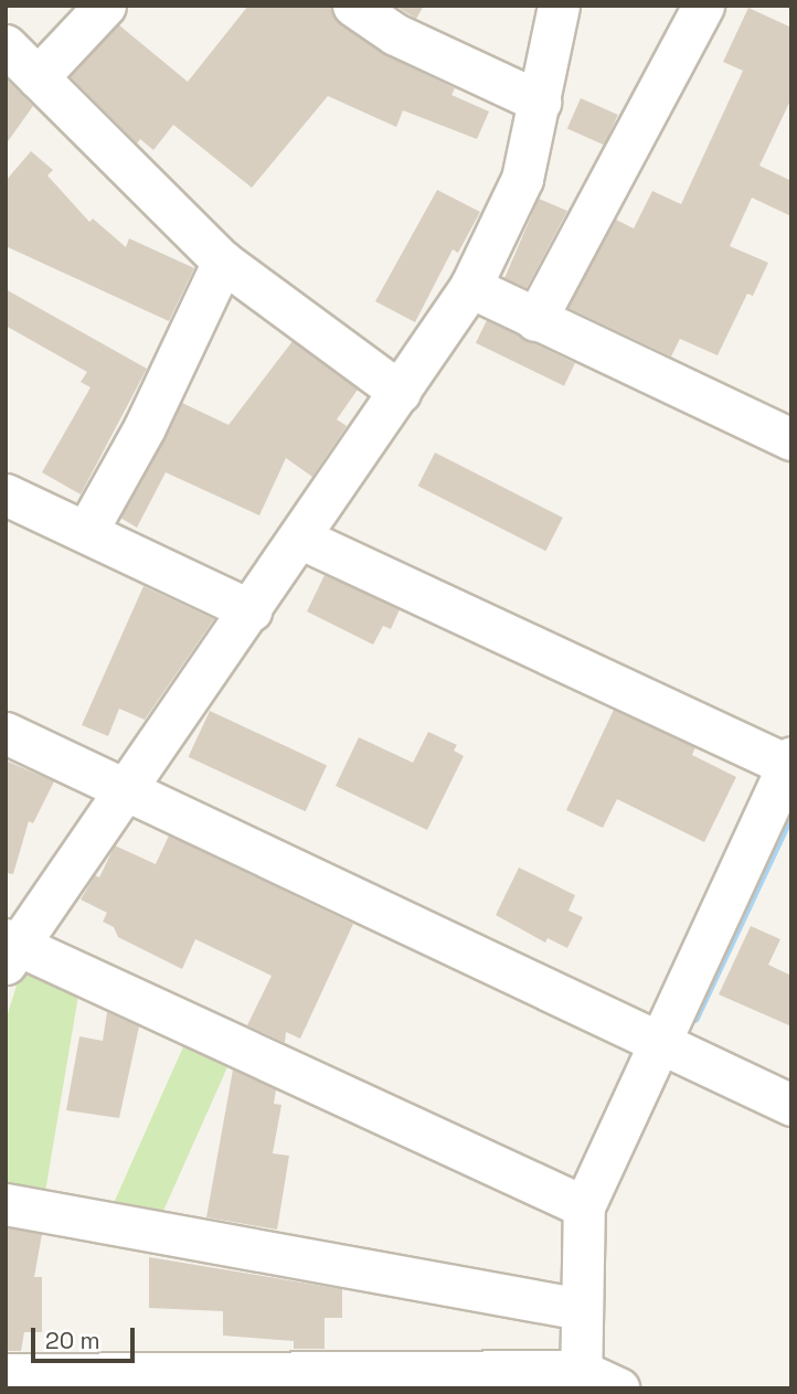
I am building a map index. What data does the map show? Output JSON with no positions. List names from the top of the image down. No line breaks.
{"scale_bar":"20 m"}
